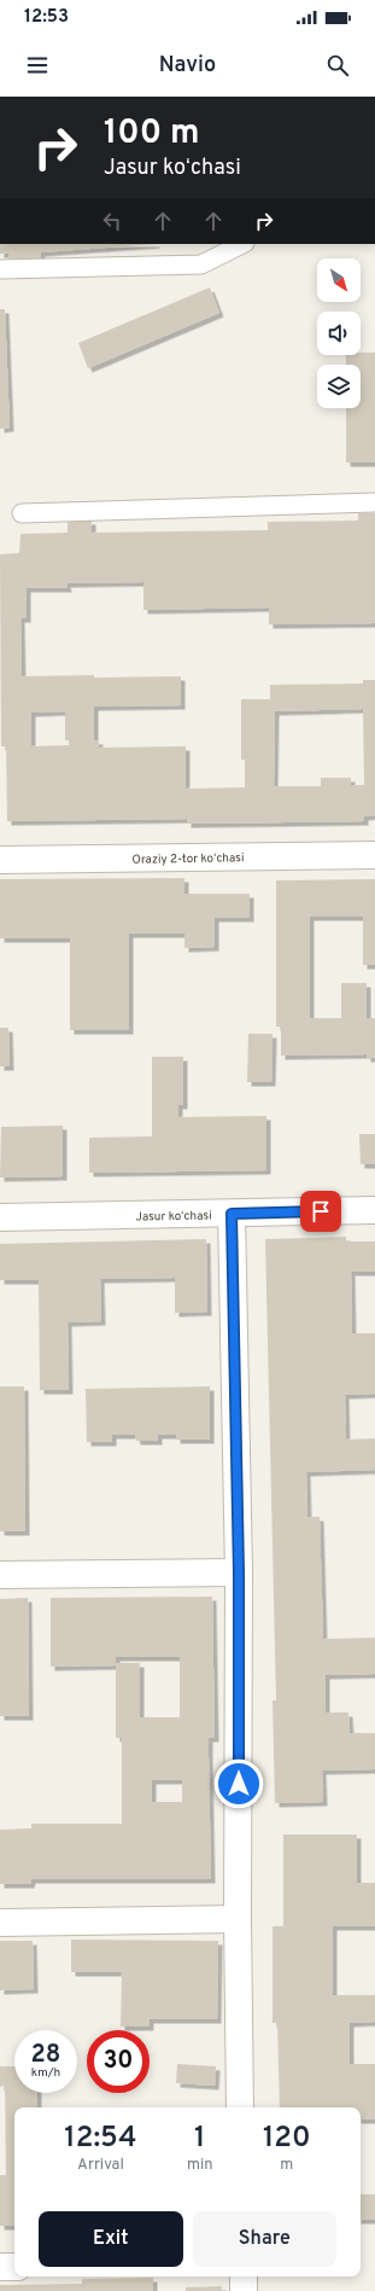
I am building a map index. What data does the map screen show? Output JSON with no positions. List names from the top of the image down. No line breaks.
{"streets":{"street":["Oraziy 2-tor koʻchasi","Jasur koʻchasi"]},"north":"bottom right","page":{"status":"12:53","header":"Navio","turn":["100 m","Jasur koʻchasi"],"speed":"28 km/h","limit":"30","eta":["12:54","Arrival","1","min","120","m"],"buttons":["Exit","Share"]}}
